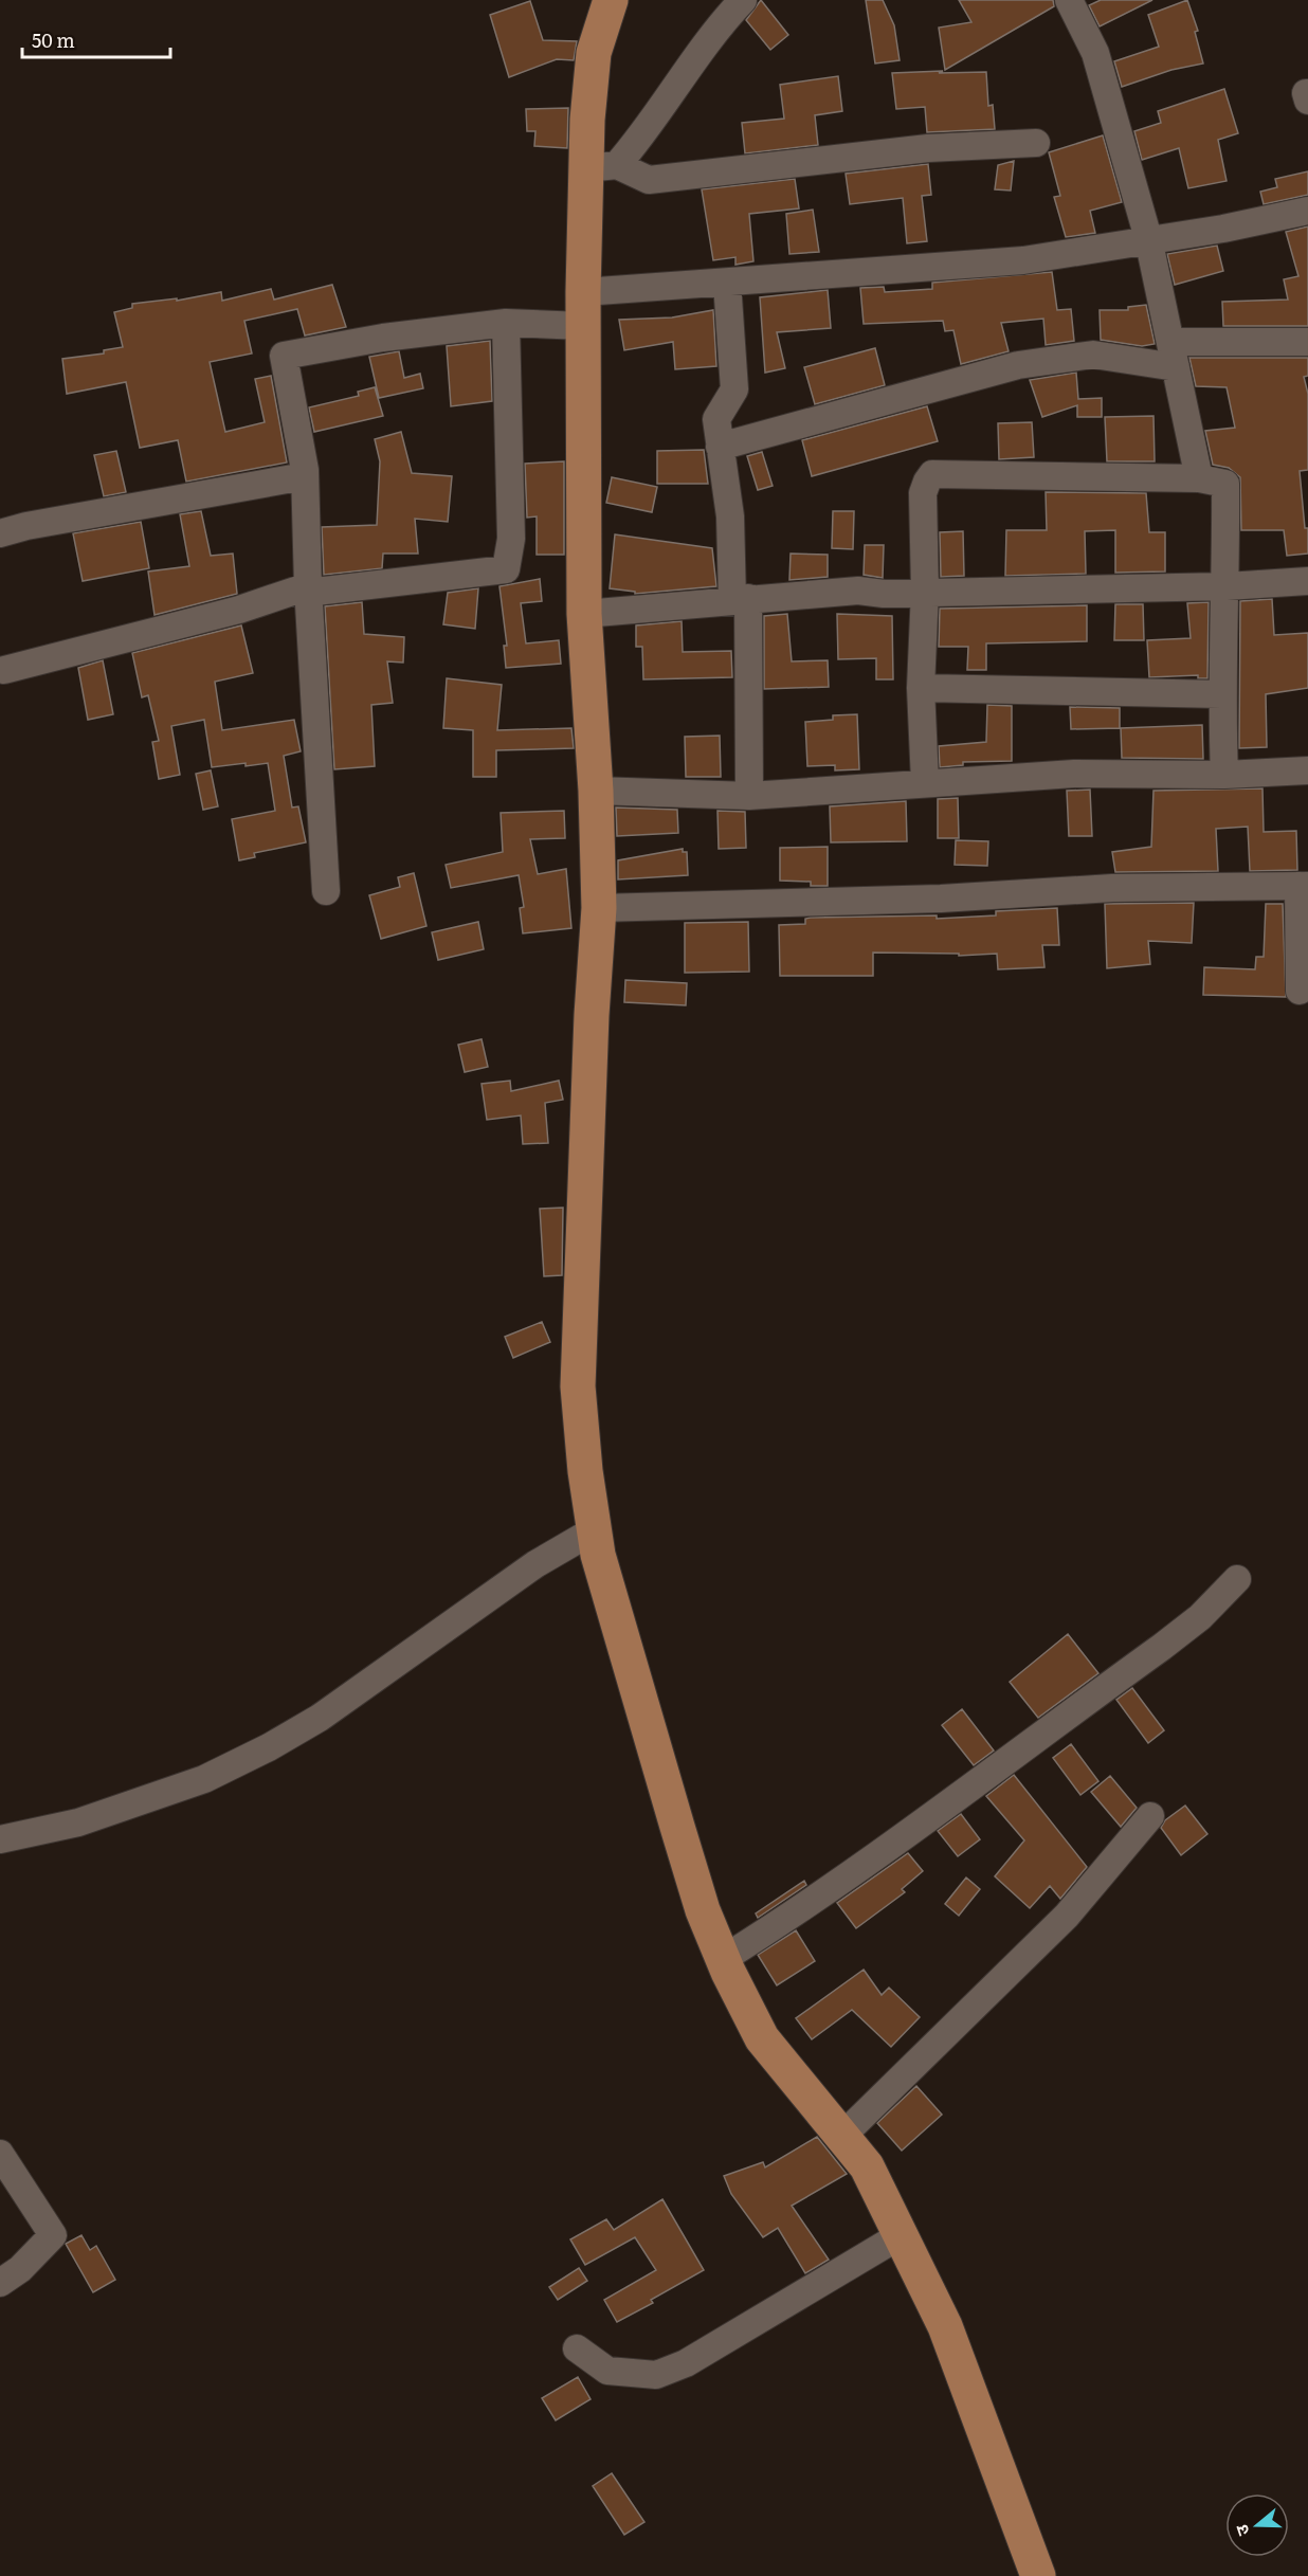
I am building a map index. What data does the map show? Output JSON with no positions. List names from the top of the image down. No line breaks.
{"scale_bar":"50 m","north":"left"}
